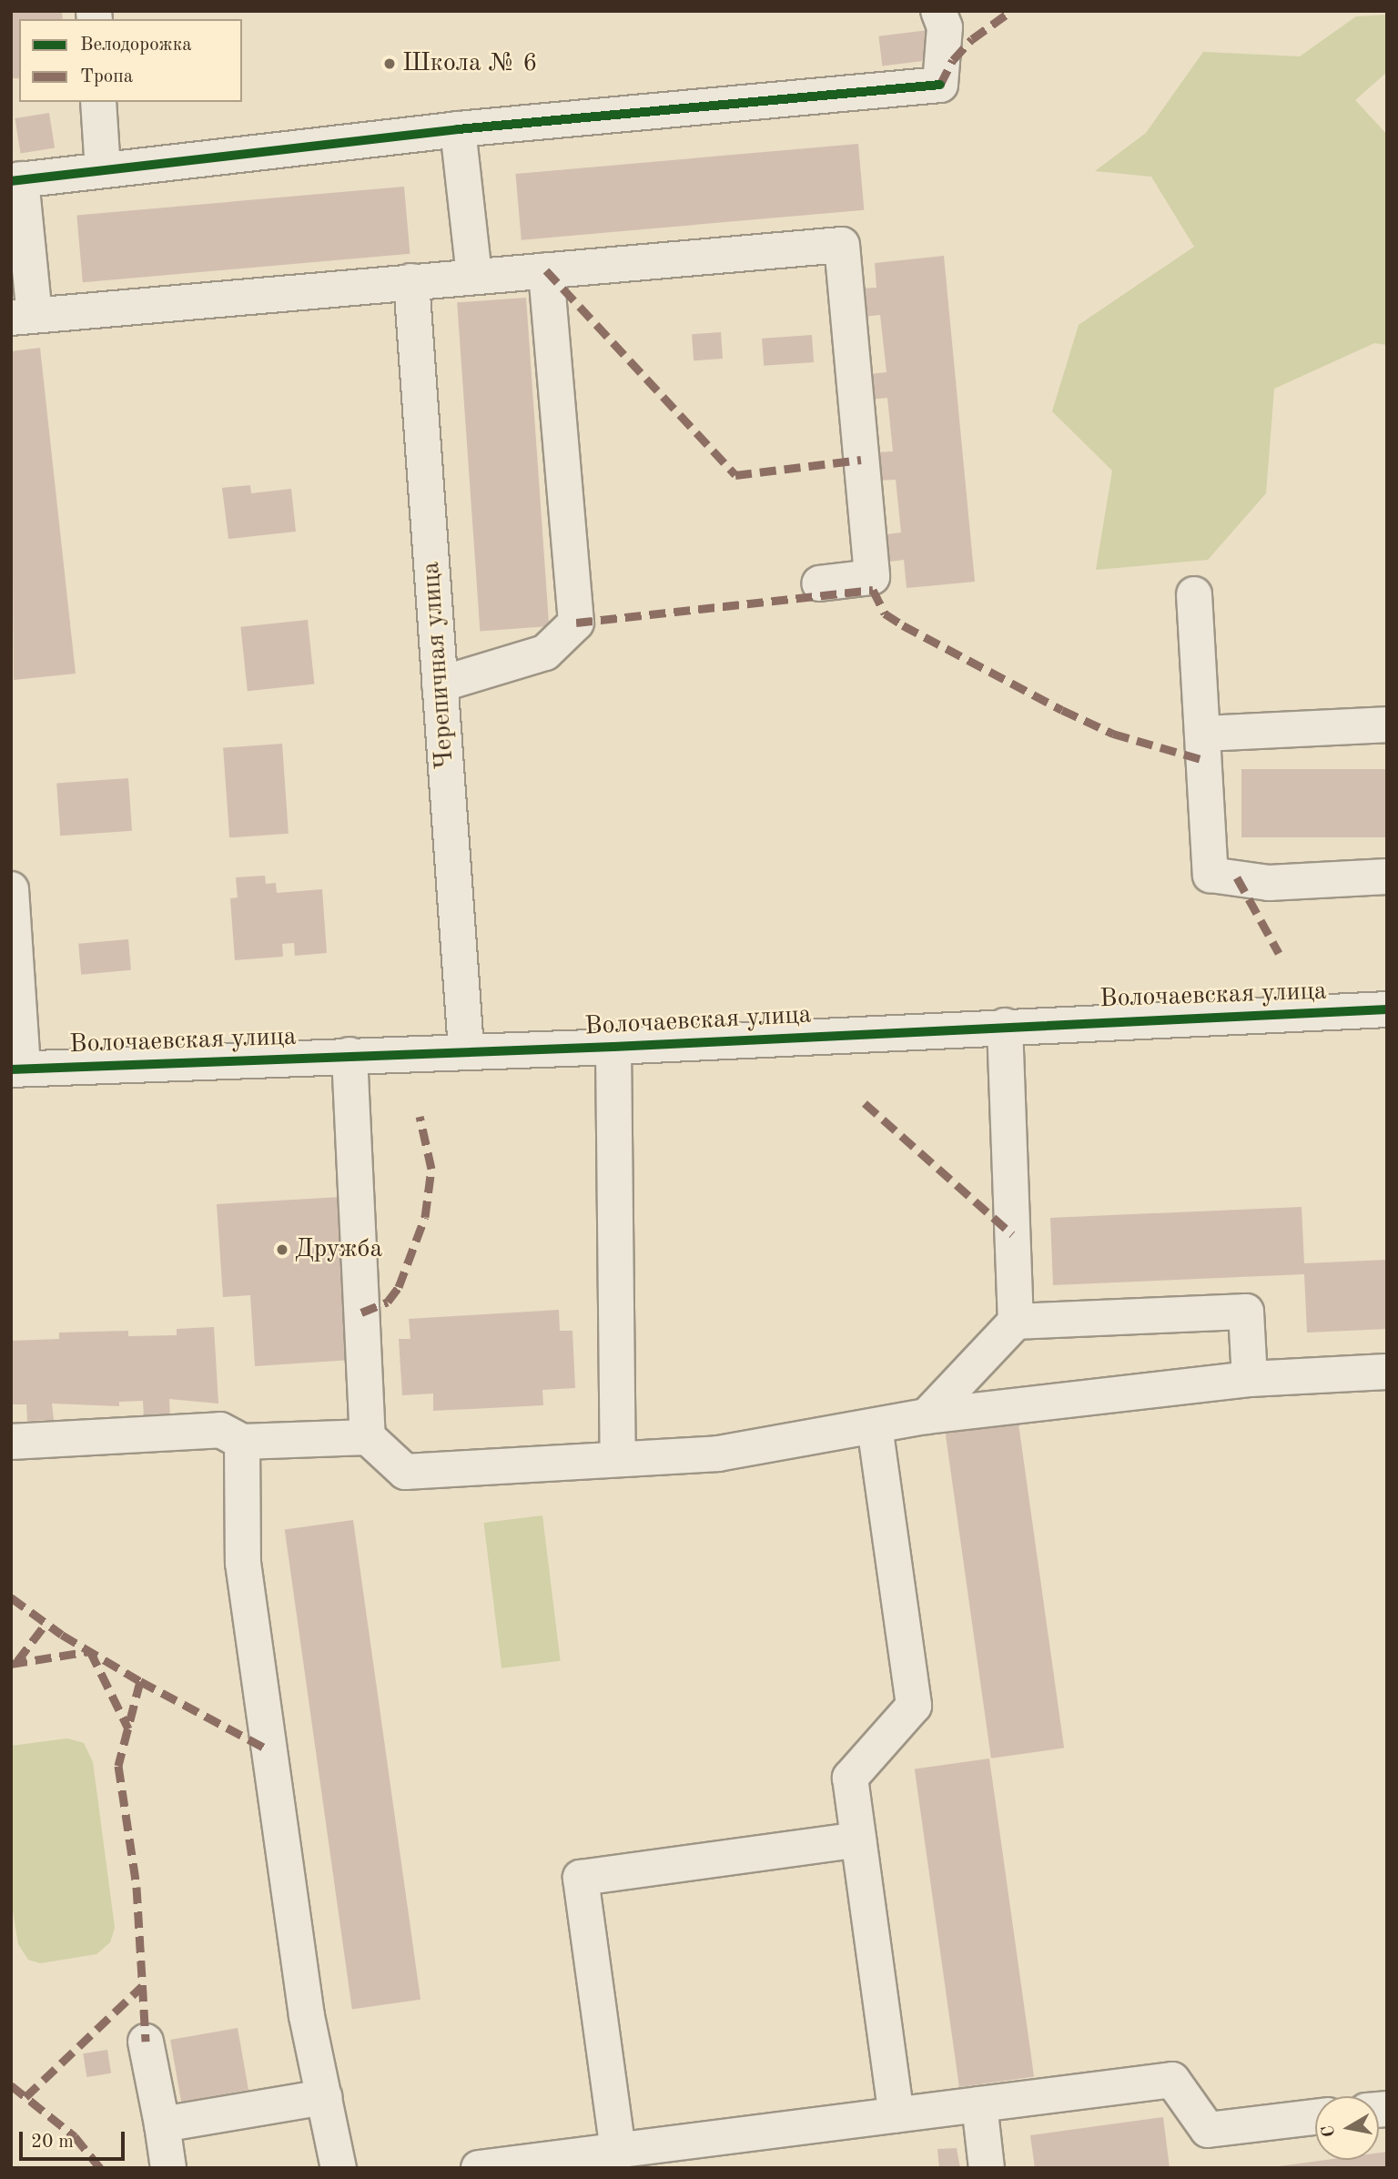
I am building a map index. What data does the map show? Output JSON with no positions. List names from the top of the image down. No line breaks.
{"streets":{"street":["Черепичная улица","Волочаевская улица"]},"crossings":[["Черепичная улица","Волочаевская улица"]],"places":["Школа № 6","Дружба"],"legend":["Велодорожка","Тропа"],"scale_bar":"20 m","north":"left"}
